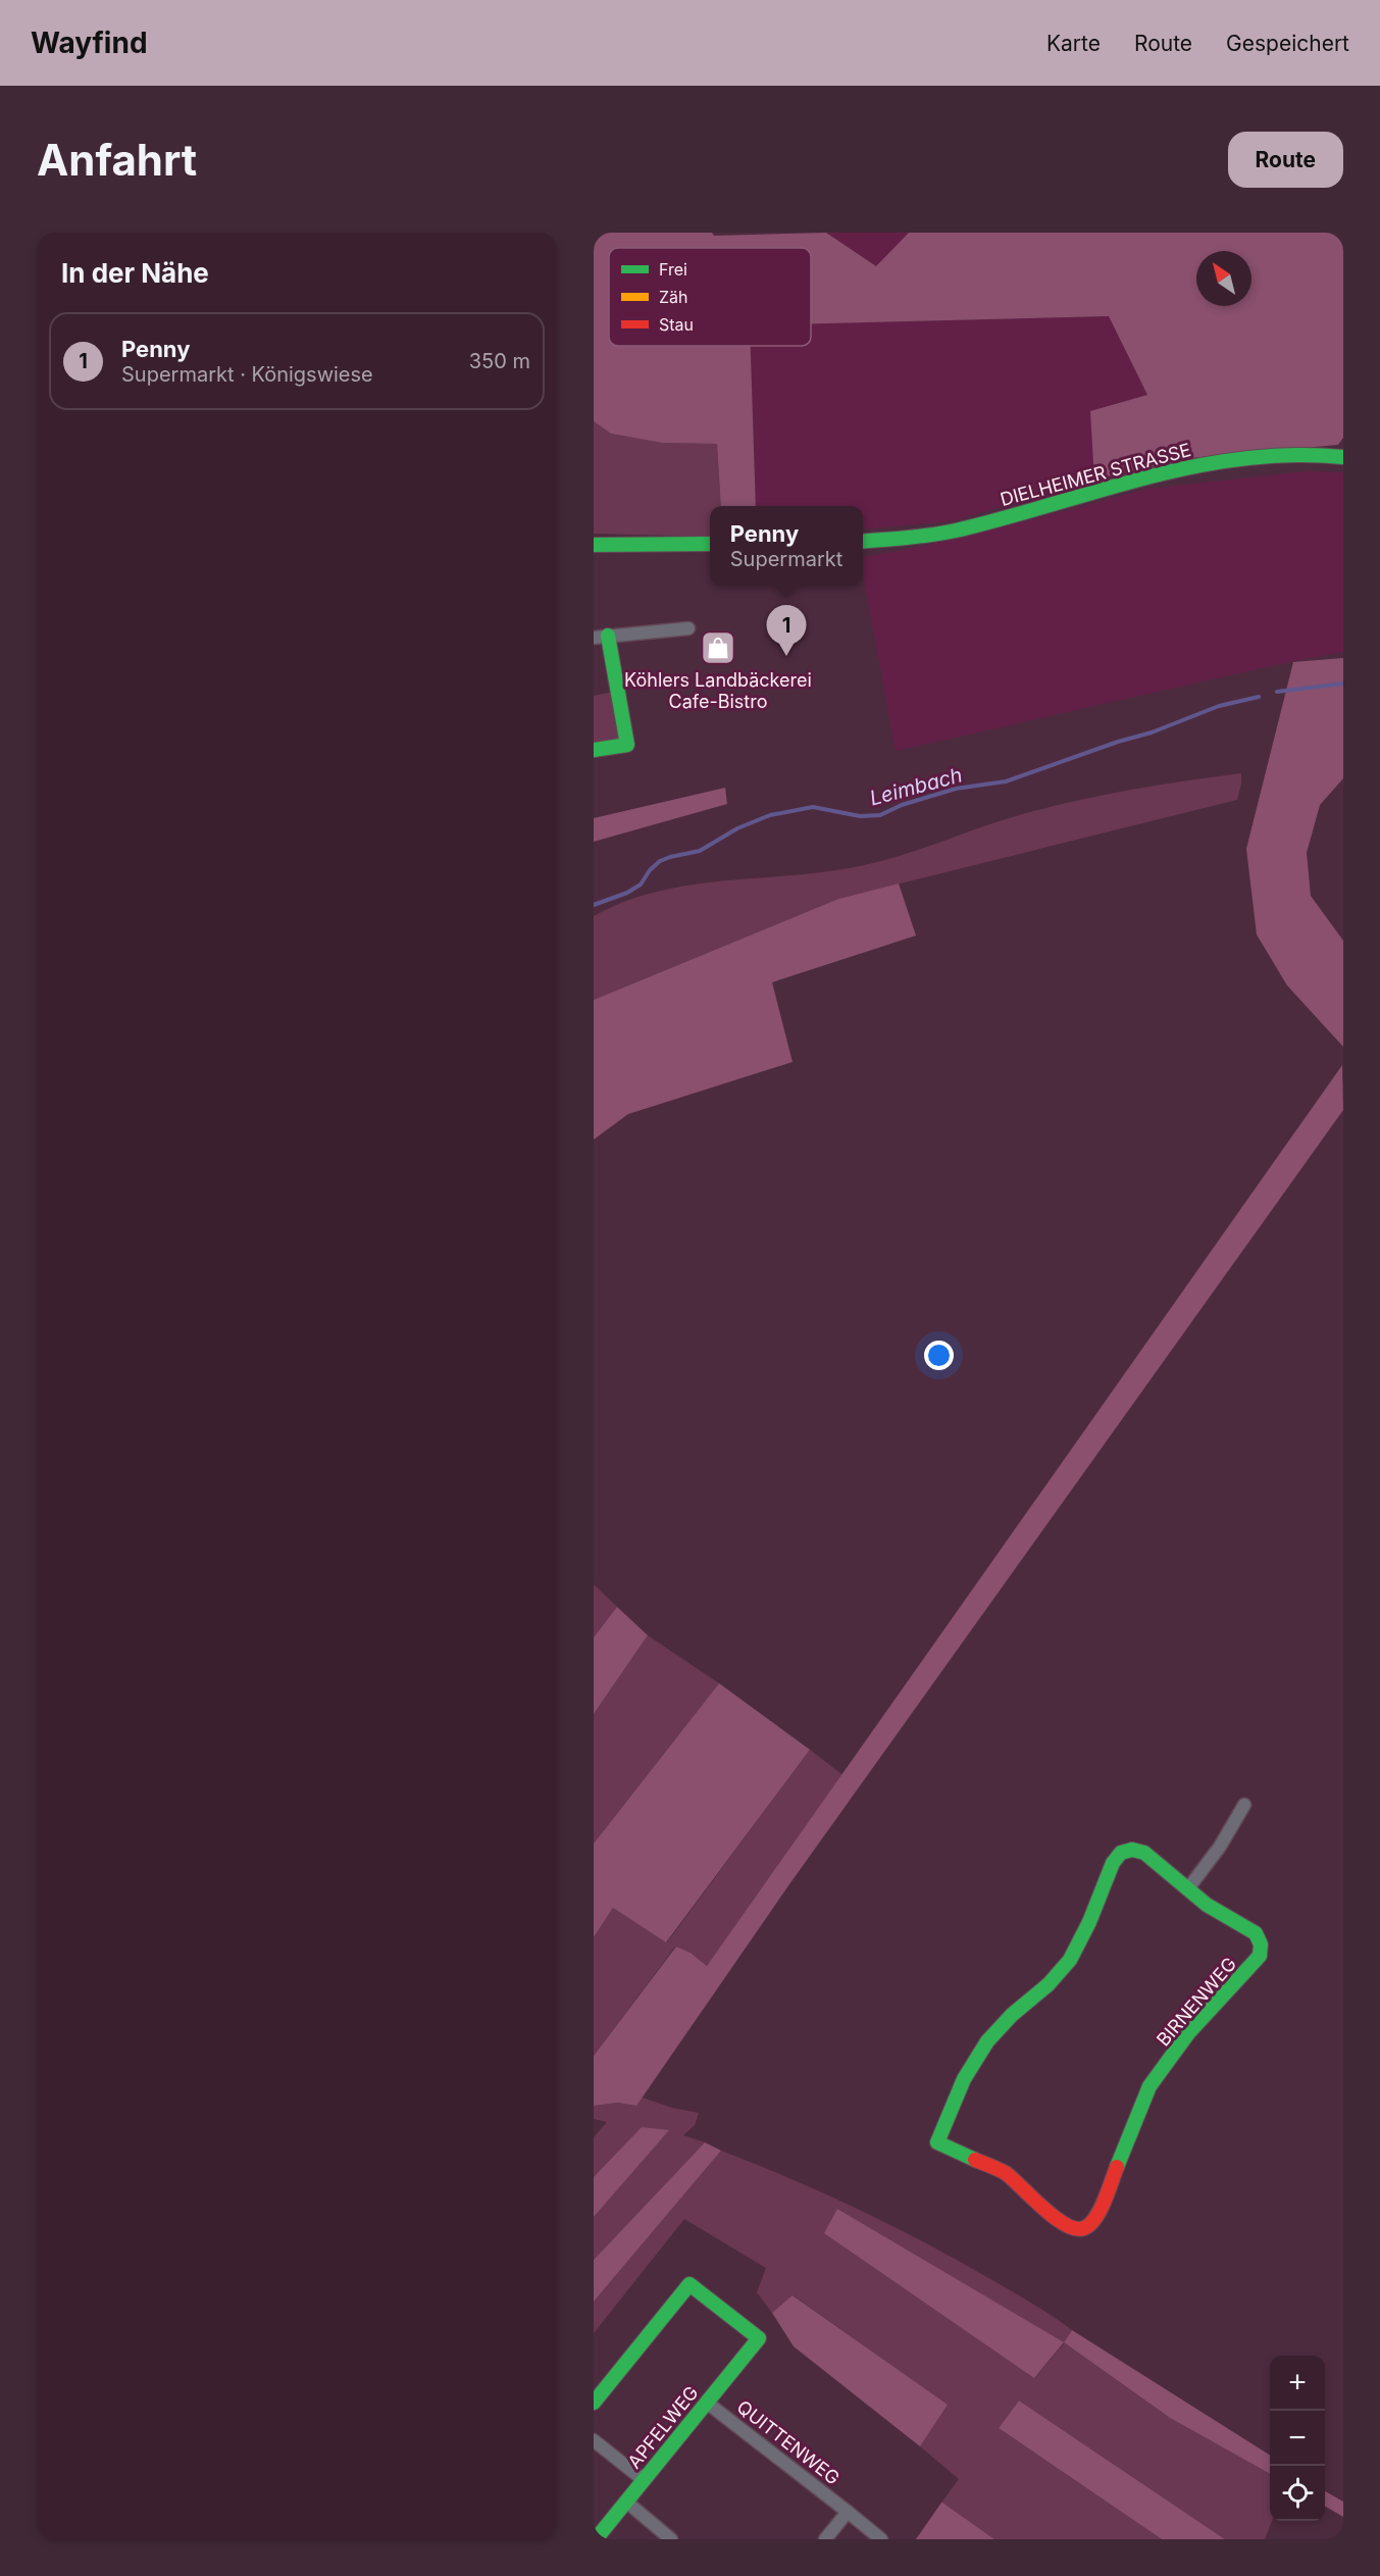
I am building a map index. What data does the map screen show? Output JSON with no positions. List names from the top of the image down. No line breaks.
{"streets":{"street":["DIELHEIMER STRASSE","BIRNENWEG","APFELWEG","QUITTENWEG"]},"crossings":[["APFELWEG","QUITTENWEG"]],"water":["Leimbach"],"places":{"shop":["Köhlers Landbäckerei Cafe-Bistro"]},"legend":["Frei","Zäh","Stau"],"north":"top left","page":{"header":"Wayfind","nav":["Karte","Route","Gespeichert"],"buttons":"Route","title":"Anfahrt","heading":"In der Nähe","list":[{"mark":"1","name":"Penny","note":"Supermarkt · Königswiese","value":"350 m"}],"popup":["Penny","Supermarkt"],"pins":"1","map_buttons":["+","−"]}}
